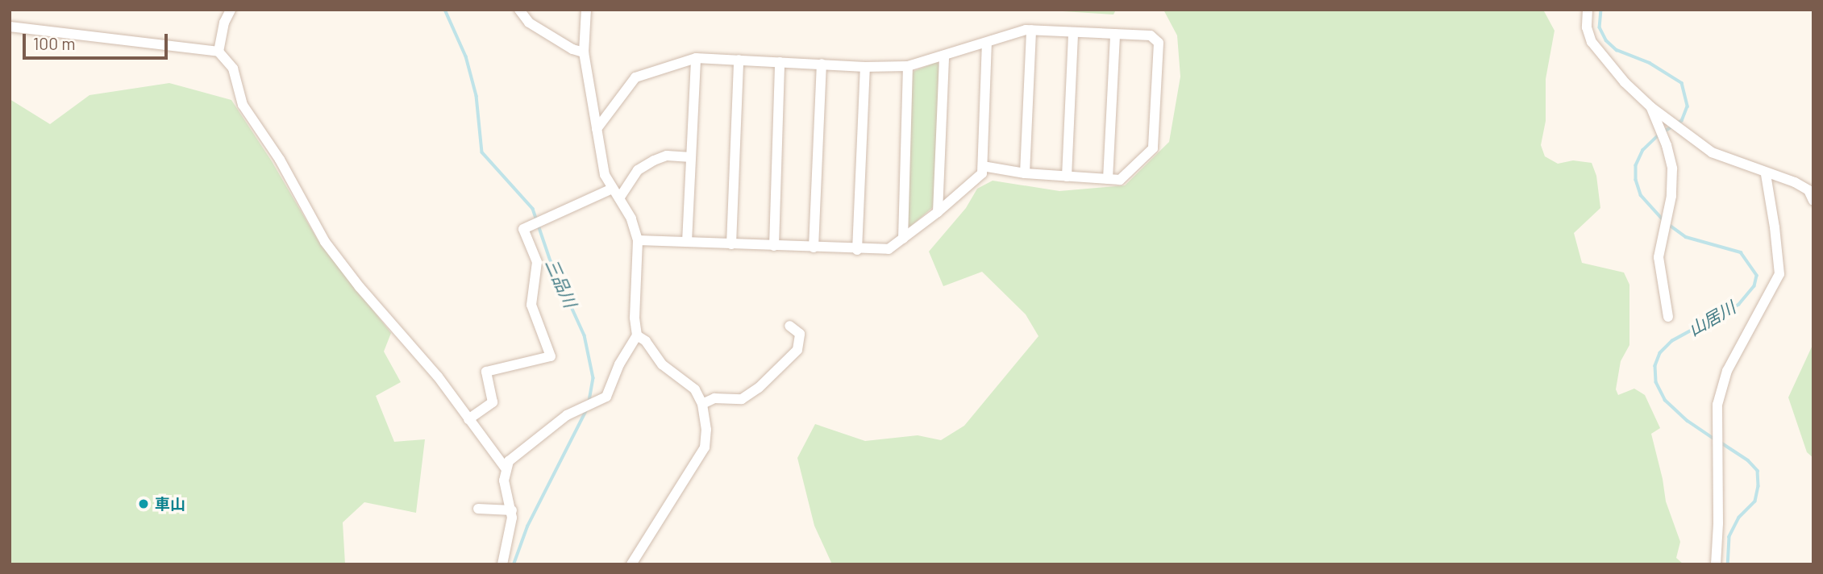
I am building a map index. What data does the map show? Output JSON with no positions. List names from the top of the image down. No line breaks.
{"water":["三品川","山居川"],"places":["車山"],"scale_bar":"100 m"}
